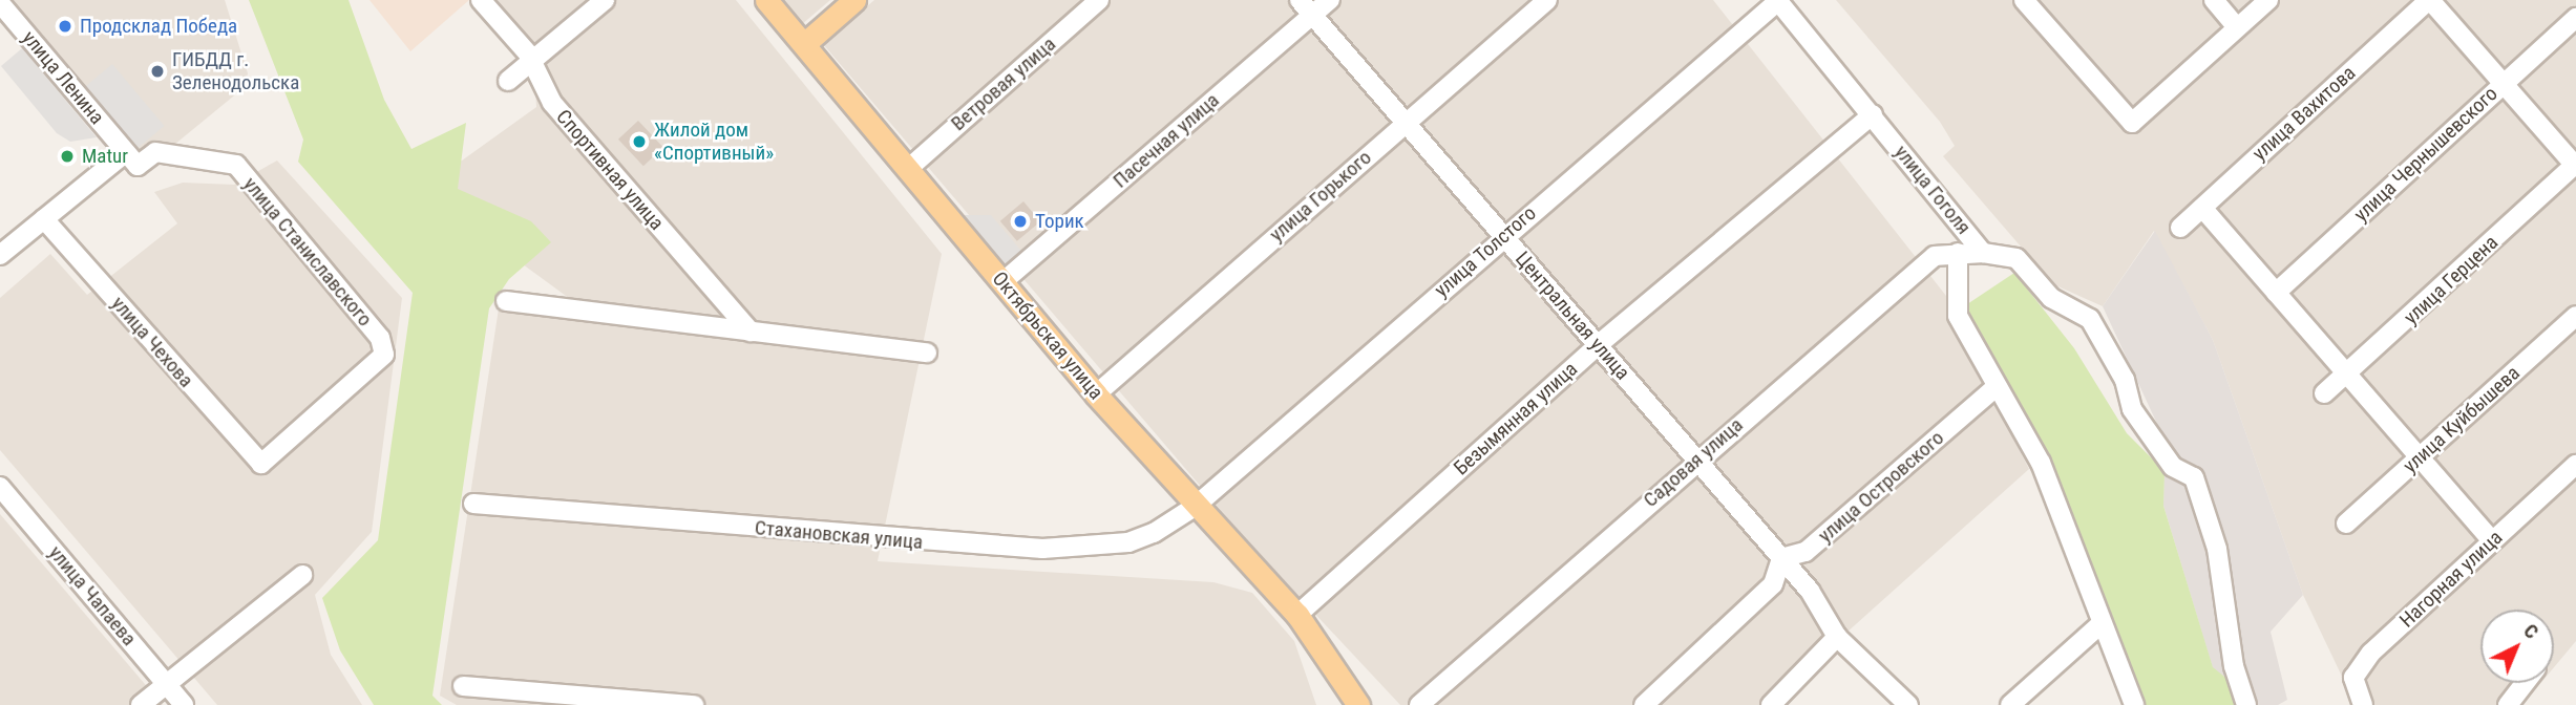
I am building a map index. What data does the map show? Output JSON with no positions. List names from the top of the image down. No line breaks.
{"streets":{"main road":["Октябрьская улица"],"street":["улица Ленина","Ветровая улица","улица Вахитова","Пасечная улица","улица Чернышевского","Спортивная улица","улица Гоголя","улица Горького","улица Станиславского","улица Толстого","улица Герцена","Центральная улица","улица Чехова","Безымянная улица","улица Куйбышева","Садовая улица","улица Островского","Стахановская улица","Нагорная улица","улица Чапаева"]},"crossings":[["улица Ленина","улица Станиславского"],["Ветровая улица","Октябрьская улица"],["Пасечная улица","Центральная улица"],["Пасечная улица","Октябрьская улица"],["улица Гоголя","улица Толстого"],["улица Гоголя","Безымянная улица"],["улица Гоголя","Садовая улица"],["улица Горького","Центральная улица"],["улица Горького","Октябрьская улица"],["улица Станиславского","улица Чехова"],["улица Толстого","Центральная улица"],["улица Толстого","Октябрьская улица"],["улица Толстого","Стахановская улица"],["Центральная улица","Безымянная улица"],["Центральная улица","Садовая улица"],["Центральная улица","улица Островского"],["Октябрьская улица","Безымянная улица"],["Октябрьская улица","Стахановская улица"]],"places":["Продсклад Победа","ГИБДД г. Зеленодольска","Жилой дом «Спортивный»","Matur","Торик"],"north":"top right"}
